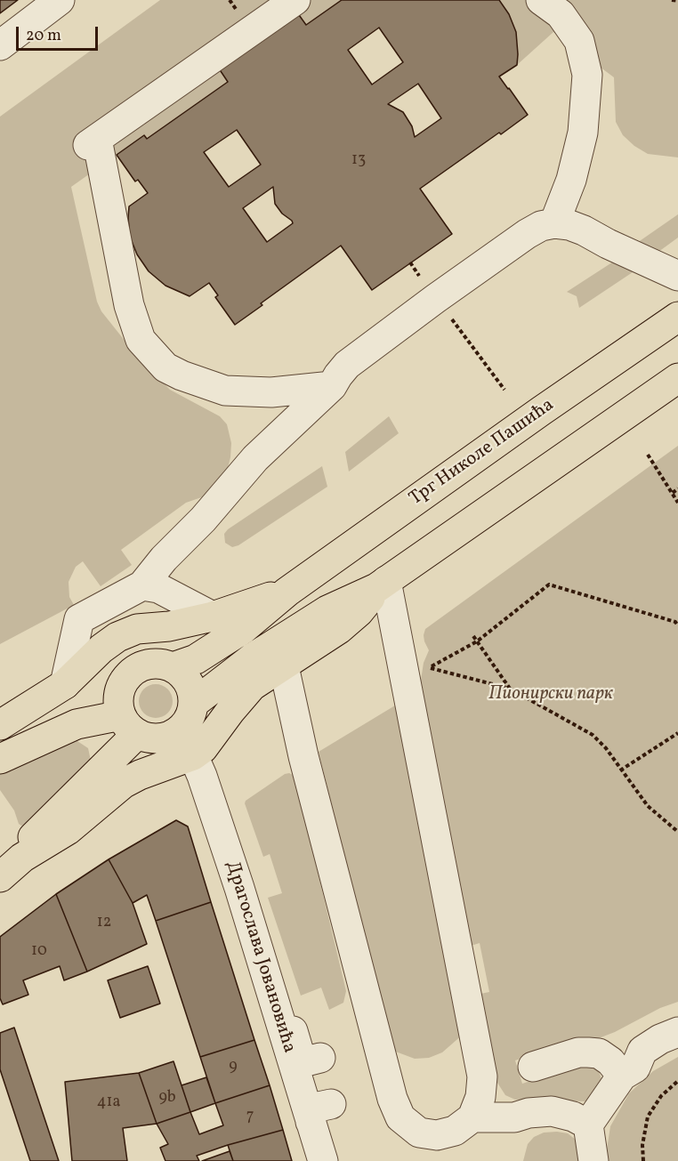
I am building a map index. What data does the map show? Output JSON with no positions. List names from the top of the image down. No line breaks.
{"streets":{"main road":["Трг Николе Пашића"],"street":["Драгослава Јовановића"]},"parks":["Пионирски парк"],"house_numbers":["13","12","10","9","9b","41a","7"],"scale_bar":"20 m"}
